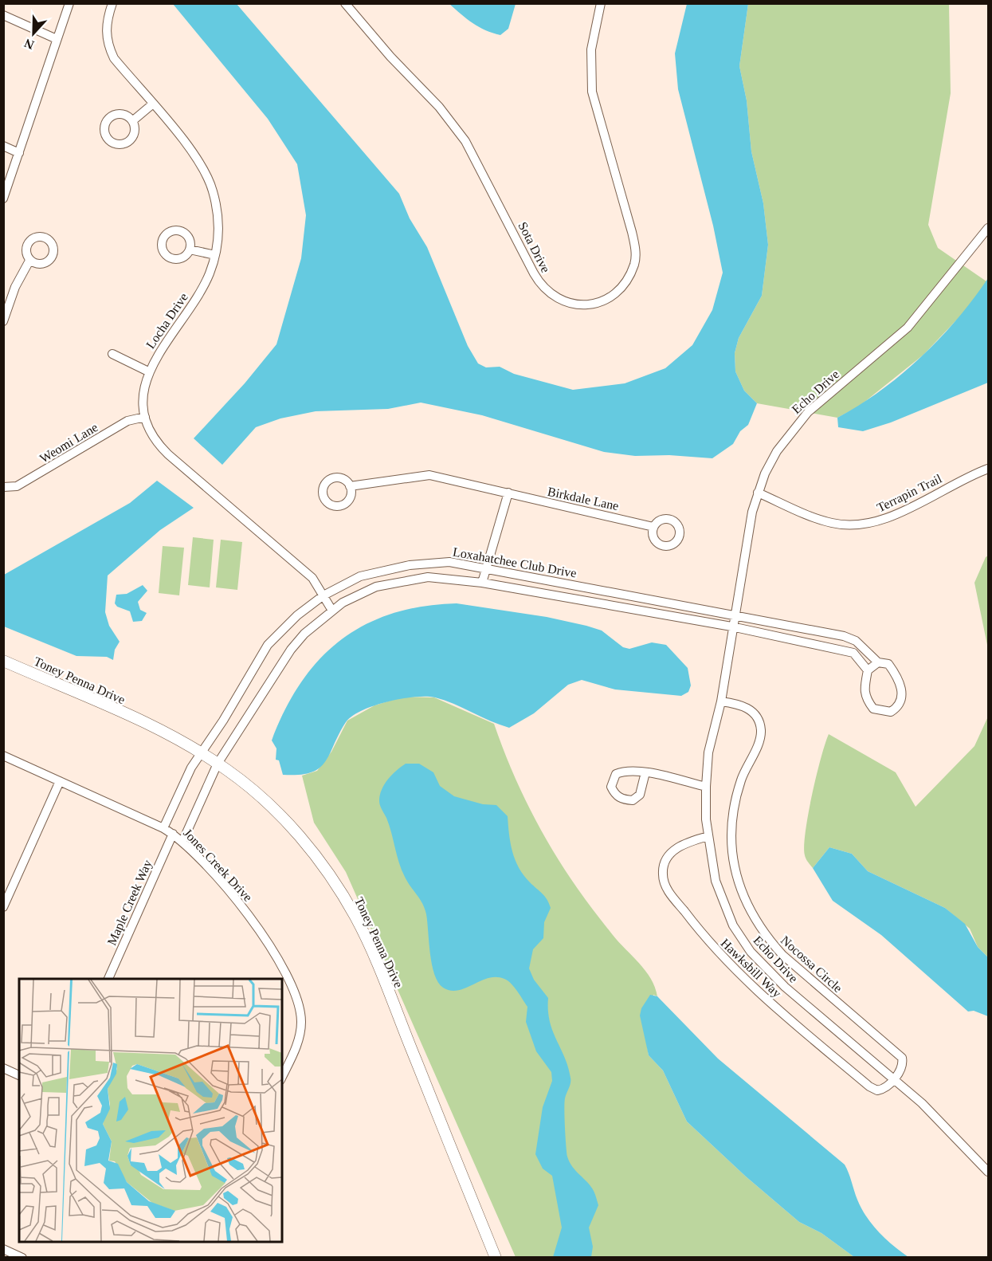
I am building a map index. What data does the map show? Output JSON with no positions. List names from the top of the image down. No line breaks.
{"streets":{"street":["Sota Drive","Locha Drive","Echo Drive","Weomi Lane","Terrapin Trail","Birkdale Lane","Loxahatchee Club Drive","Toney Penna Drive","Jones Creek Drive","Maple Creek Way","Nocossa Circle","Hawksbill Way"]},"crossings":[["Locha Drive","Weomi Lane"],["Locha Drive","Loxahatchee Club Drive"],["Echo Drive","Terrapin Trail"],["Echo Drive","Loxahatchee Club Drive"],["Echo Drive","Nocossa Circle"],["Echo Drive","Hawksbill Way"],["Loxahatchee Club Drive","Toney Penna Drive"],["Jones Creek Drive","Maple Creek Way"],["Nocossa Circle","Hawksbill Way"]],"north":"bottom"}
